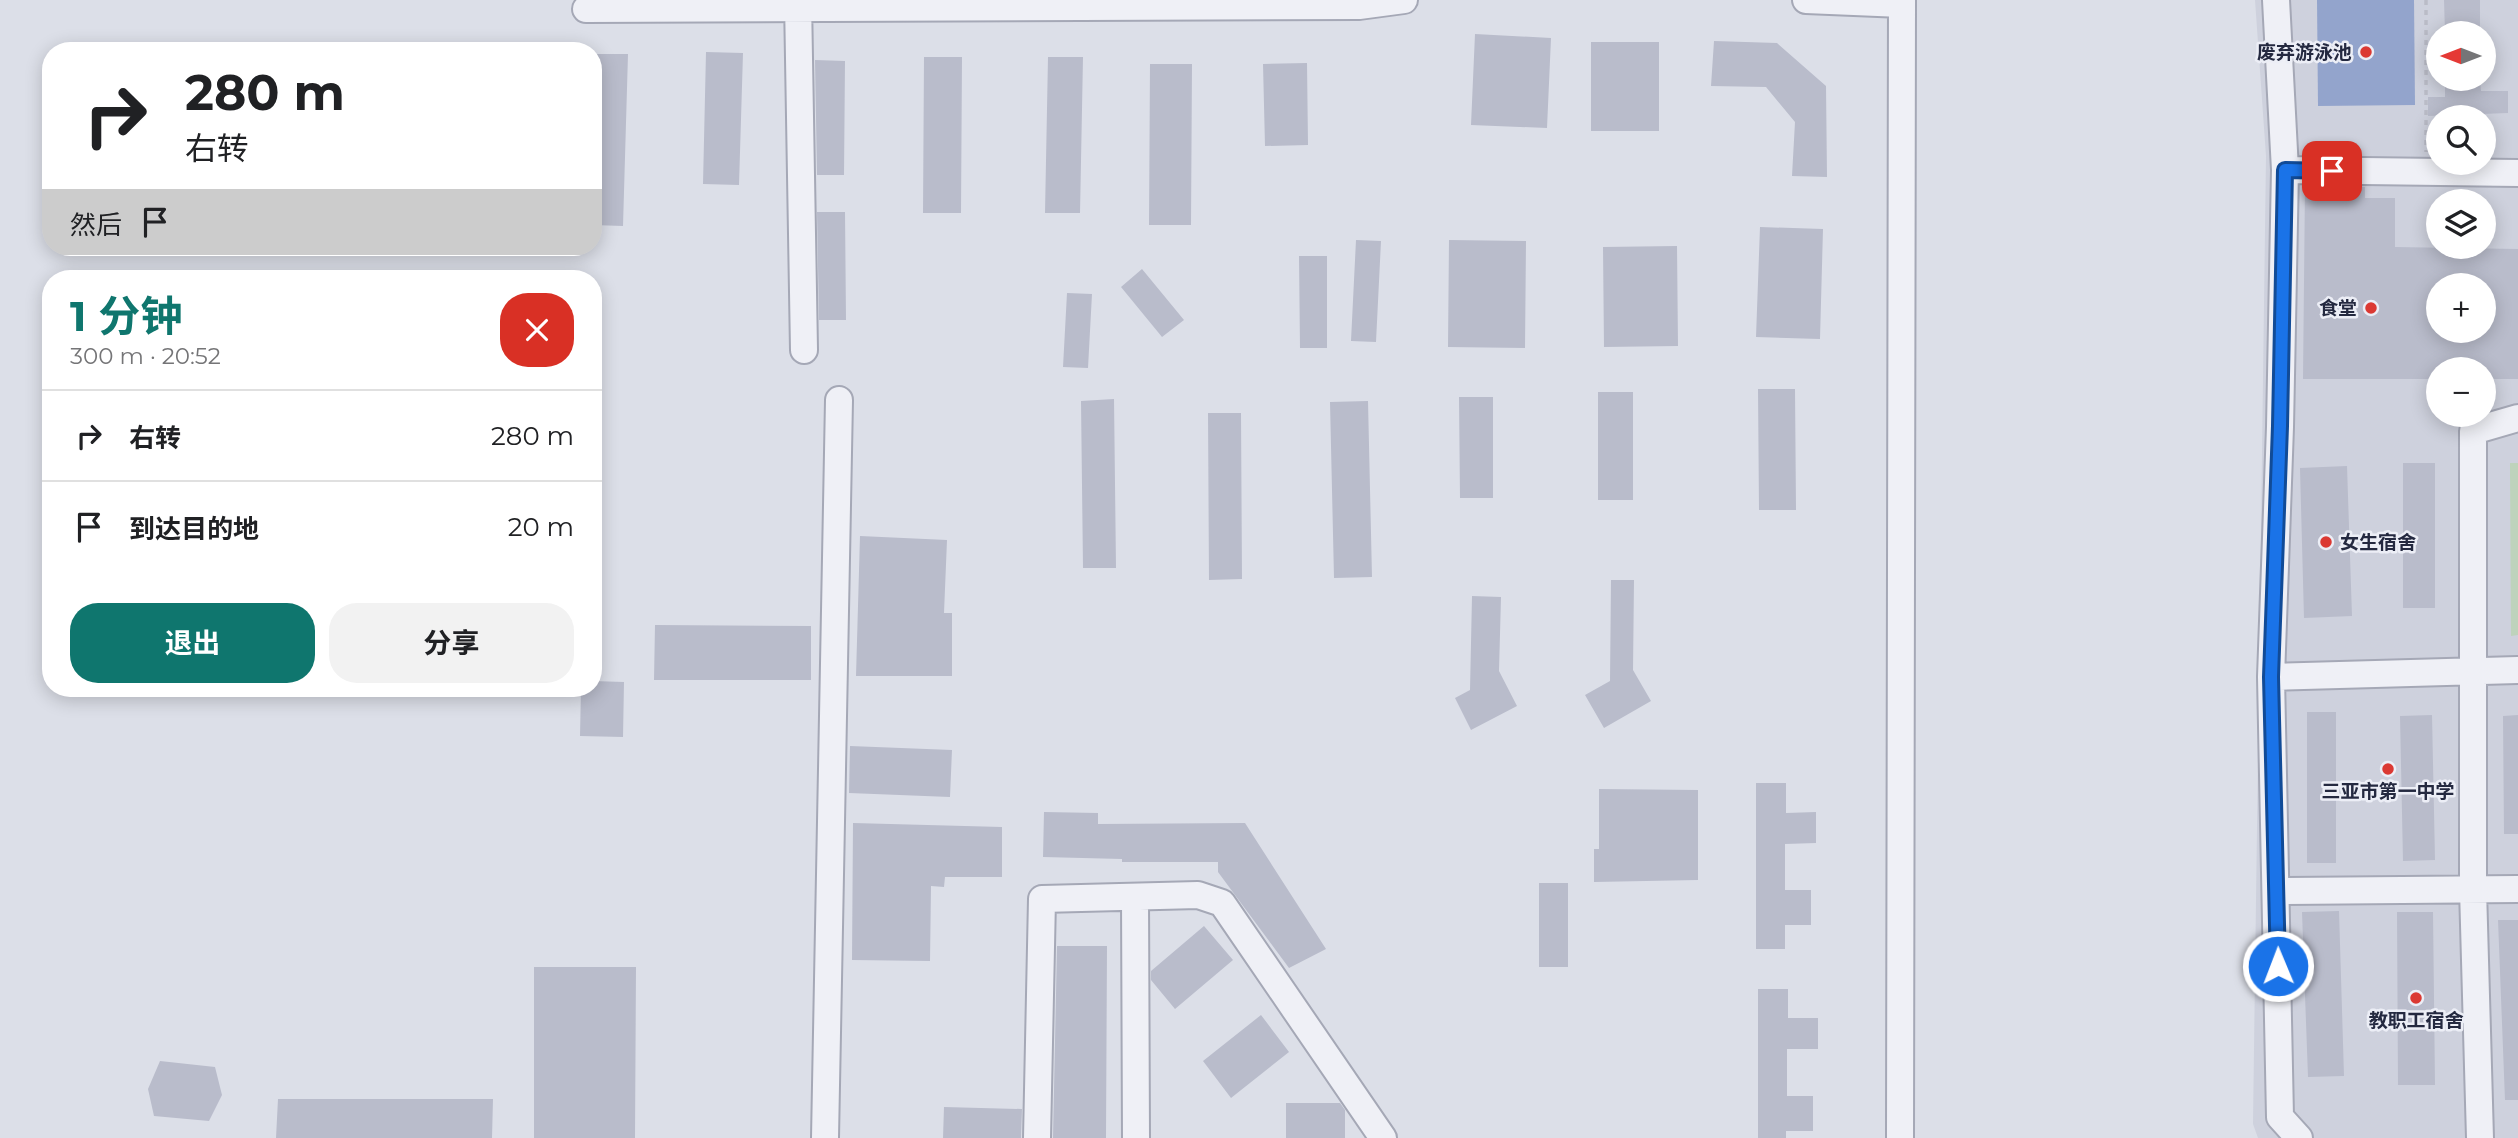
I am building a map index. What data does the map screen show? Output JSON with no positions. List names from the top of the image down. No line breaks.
{"places":["废弃游泳池","食堂","女生宿舍","三亚市第一中学","教职工宿舍"],"north":"left","page":{"map_buttons":["+","−"],"turn":["280 m","右转"],"then":"然后","heading":["1 分钟","300 m · 20:52"],"list":[{"name":"右转","value":"280 m"},{"name":"到达目的地","value":"20 m"}],"buttons":["退出","分享"]}}
